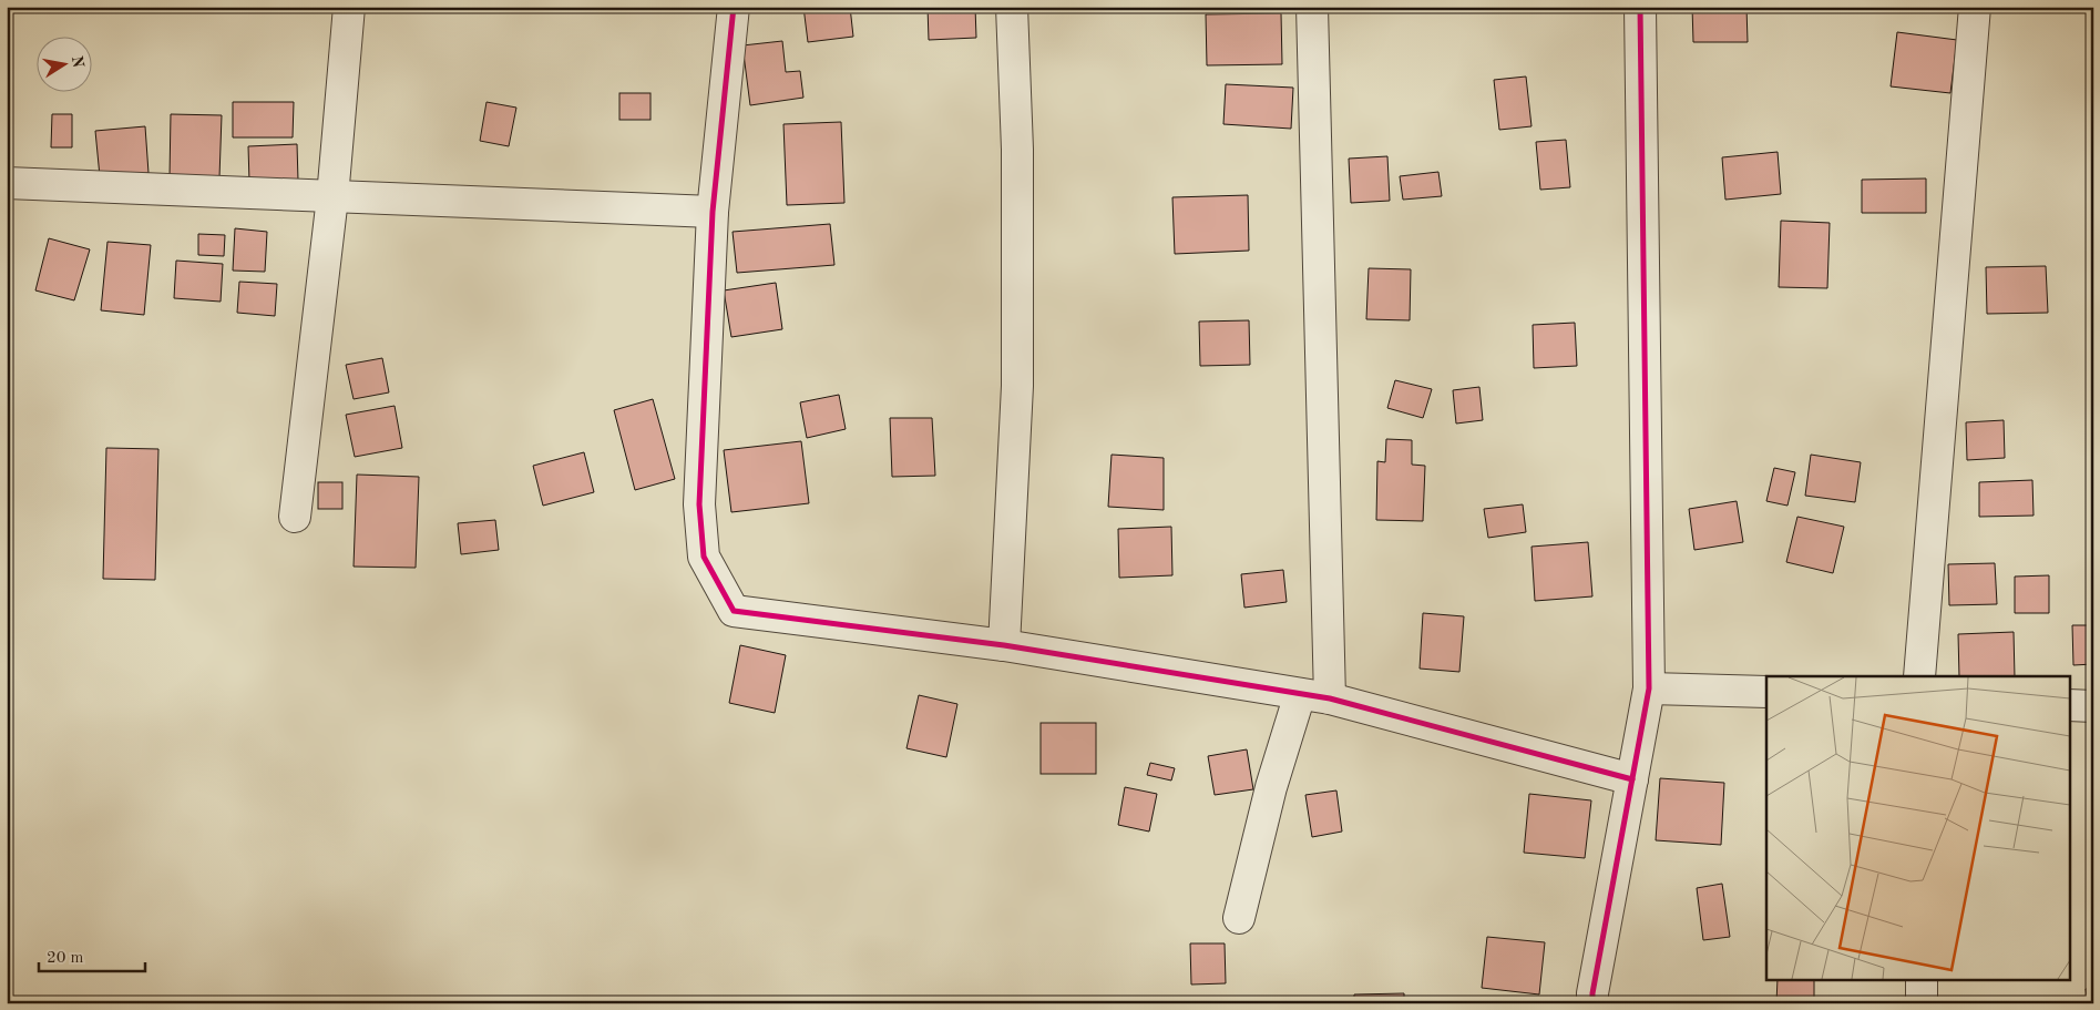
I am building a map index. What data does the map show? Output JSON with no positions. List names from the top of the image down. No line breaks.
{"scale_bar":"20 m","north":"right"}
